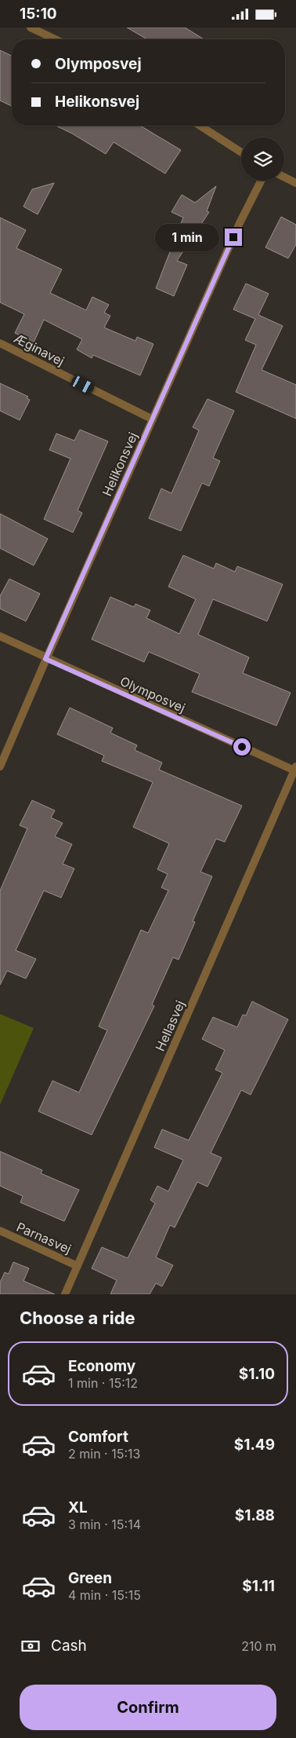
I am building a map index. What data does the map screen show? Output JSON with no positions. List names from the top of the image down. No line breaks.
{"streets":{"street":["Æginavej","Helikonsvej","Olymposvej","Hellasvej","Parnasvej"]},"crossings":[["Æginavej","Helikonsvej"],["Helikonsvej","Olymposvej"],["Olymposvej","Hellasvej"],["Hellasvej","Parnasvej"]],"page":{"status":"15:10","banner":["Olymposvej","Helikonsvej"],"bubble":"1 min","heading":"Choose a ride","list":[{"name":"Economy","note":"1 min · 15:12","value":"$1.10"},{"name":"Comfort","note":"2 min · 15:13","value":"$1.49"},{"name":"XL","note":"3 min · 15:14","value":"$1.88"},{"name":"Green","note":"4 min · 15:15","value":"$1.11"}],"pay":["Cash","210 m"],"buttons":"Confirm"}}
